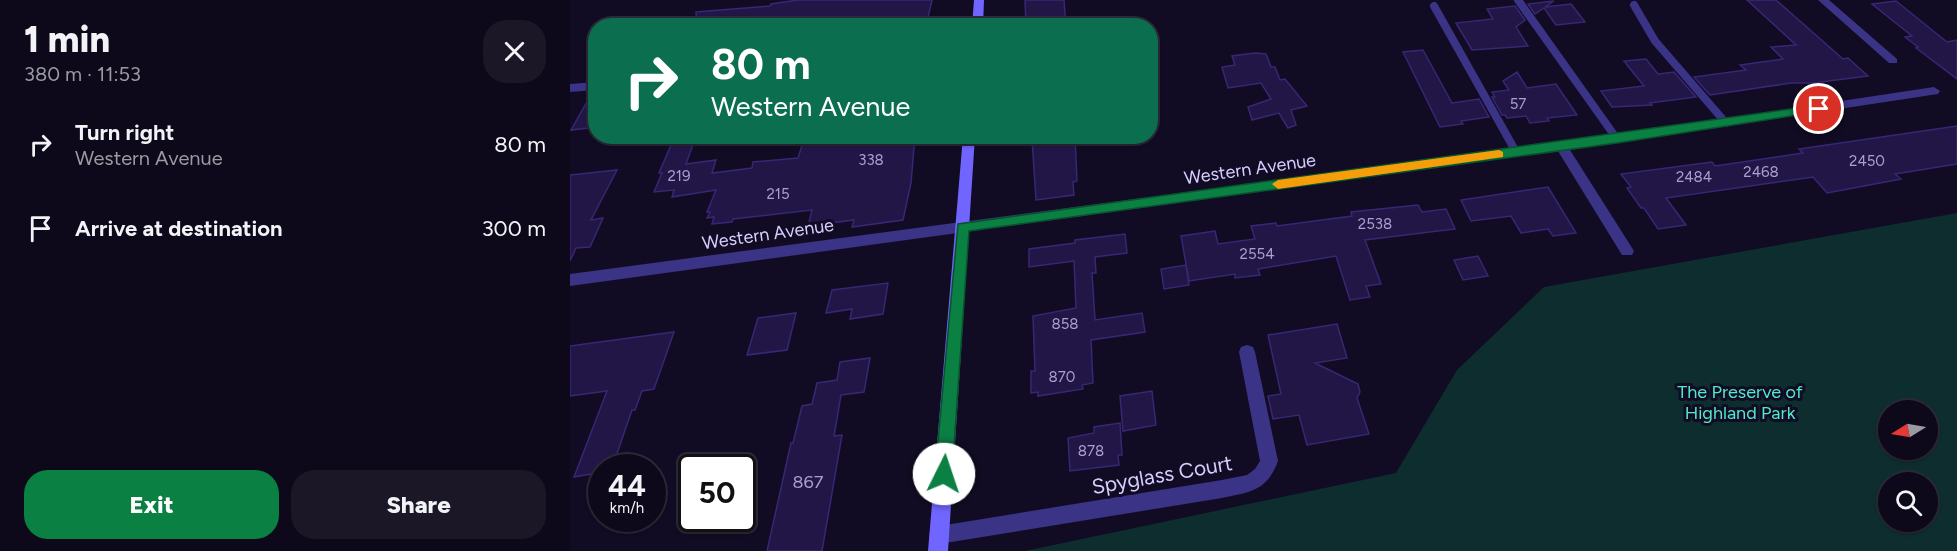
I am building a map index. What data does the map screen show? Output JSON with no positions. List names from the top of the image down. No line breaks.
{"streets":{"street":["Western Avenue","Spyglass Court"]},"parks":["The Preserve of Highland Park"],"house_numbers":["57","338","2450","2468","219","2484","215","2538","2554","858","870","878","867"],"north":"left","page":{"heading":["1 min","380 m · 11:53"],"turn":["80 m","Western Avenue"],"list":[{"name":"Turn right","note":"Western Avenue","value":"80 m"},{"name":"Arrive at destination","value":"300 m"}],"speed":"44 km/h","limit":"50","buttons":["Exit","Share"]}}
